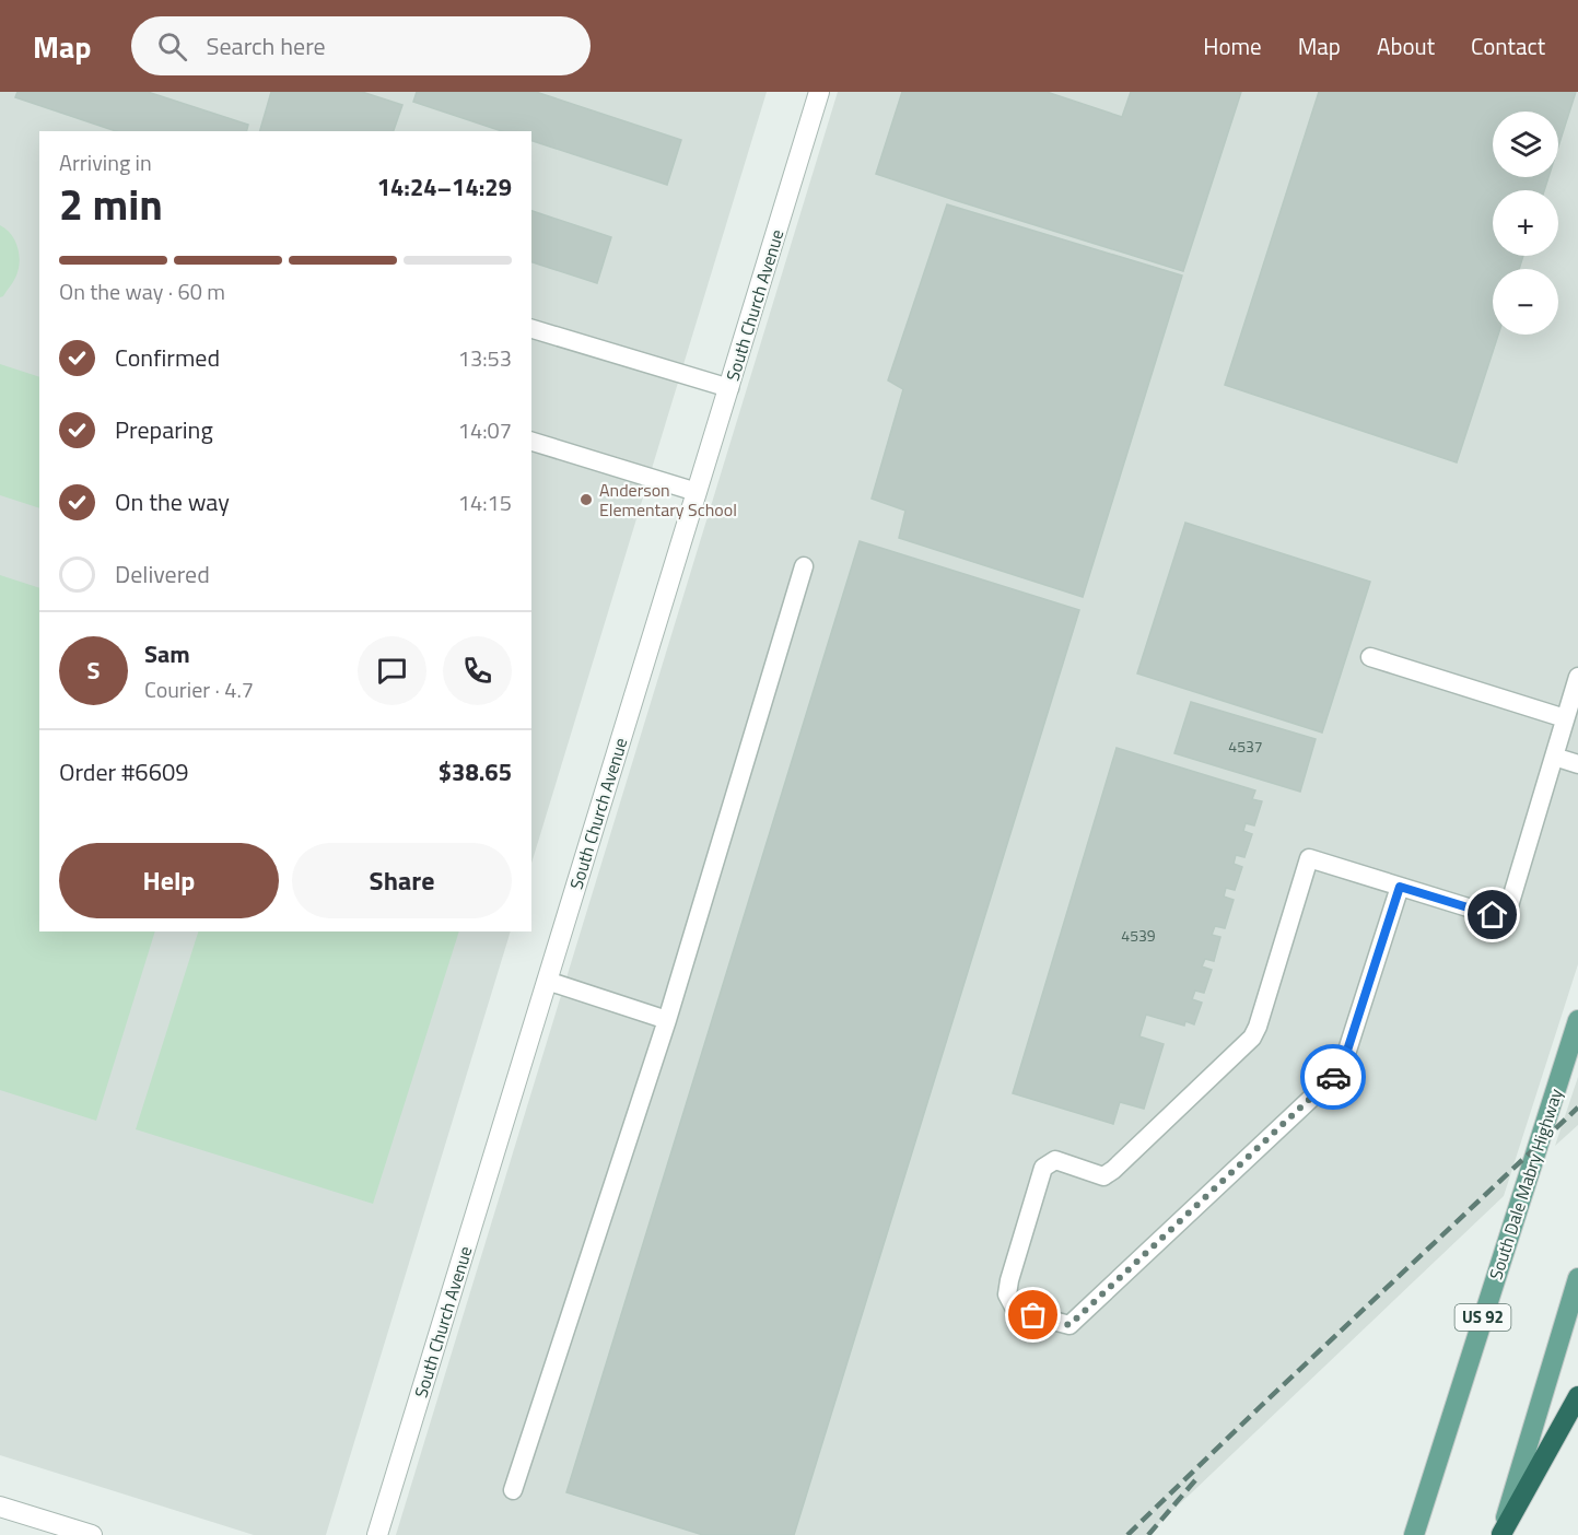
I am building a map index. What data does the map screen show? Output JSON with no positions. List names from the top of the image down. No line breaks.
{"streets":{"main road":["South Dale Mabry Highway","US 92"],"street":["South Church Avenue"]},"places":["Anderson Elementary School"],"house_numbers":["4537","4539"],"page":{"header":"Map","search":"Search here","nav":["Home","Map","About","Contact"],"map_buttons":["+","−"],"heading":["2 min","Arriving in","14:24–14:29"],"panel":["Sam","Courier · 4.7","Order #6609","$38.65"],"bar":"On the way · 60 m","list":[["Confirmed","13:53"],["Preparing","14:07"],["On the way","14:15"],"Delivered"],"round":"S","buttons":["Help","Share"]}}
